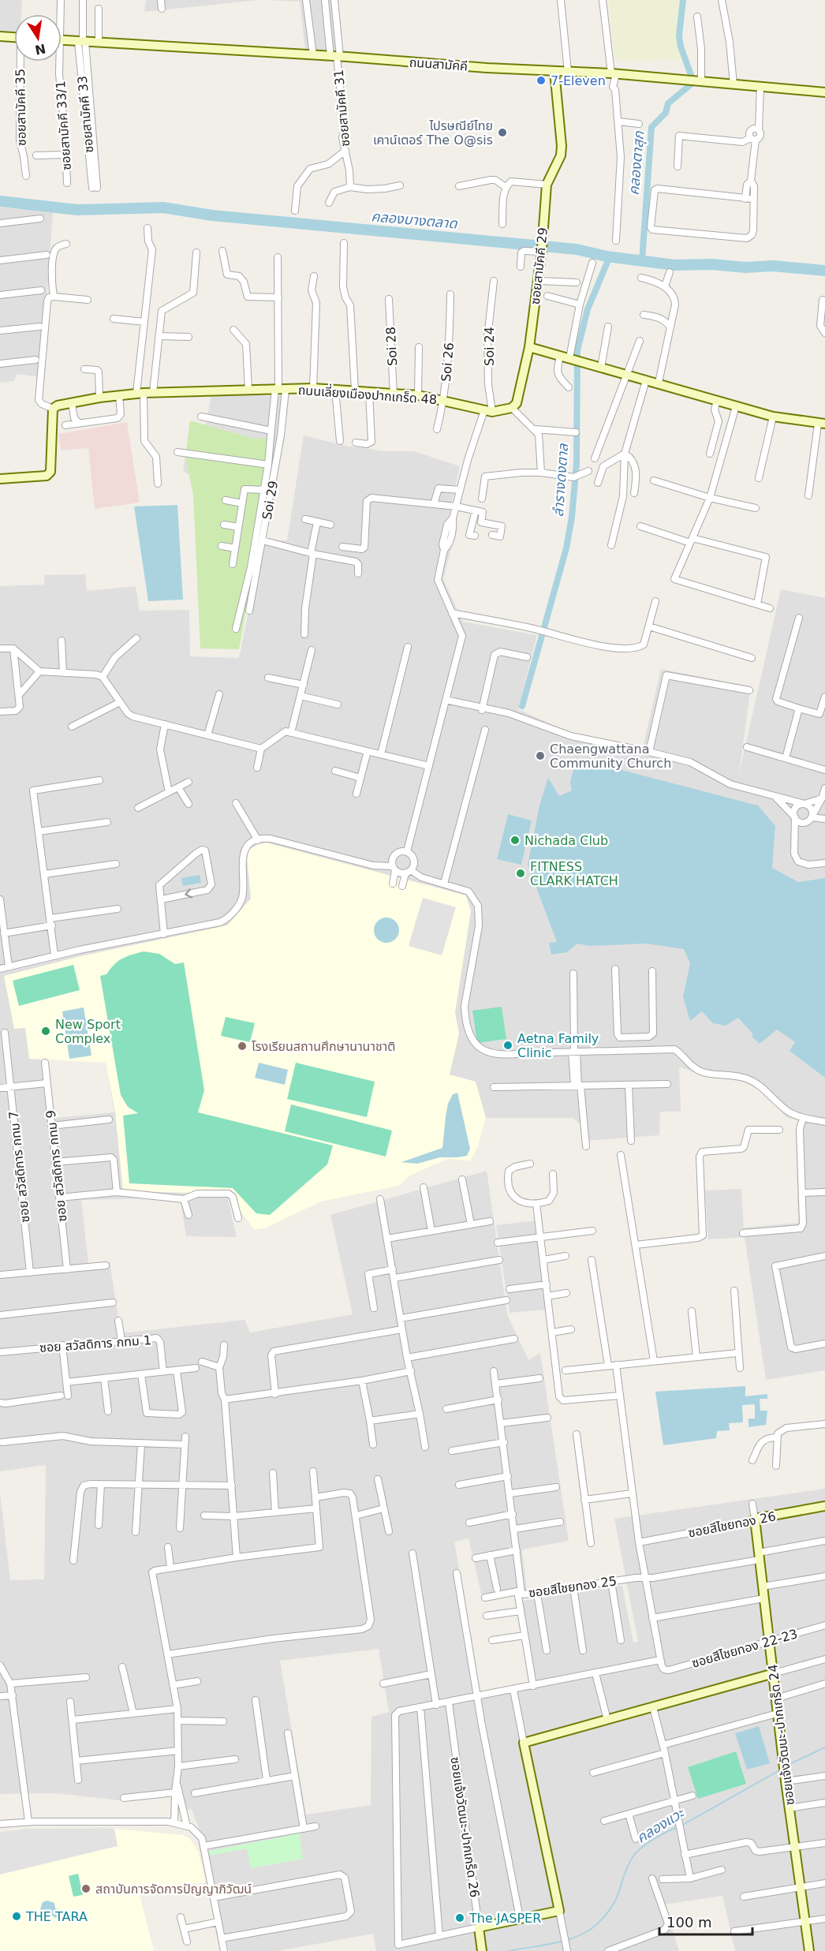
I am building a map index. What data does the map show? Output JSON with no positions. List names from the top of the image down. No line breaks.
{"streets":{"street":["ถนนสามัคคี","ซอยสามัคคี 35","ซอยสามัคคี 31","ซอยสามัคคี 33/1","ซอยสามัคคี 29","Soi 28","Soi 24","Soi 26","ถนนเลี่ยงเมืองปากเกร็ด 48","Soi 29","ซอย สวัสดิการ กทม 9","ซอย สวัสดิการ กทม 7","ซอย สวัสดิการ กทม 1","ซอยสีไชยทอง 26","ซอยสีไชยทอง 25","ซอยสีไชยทอง 22-23","ซอยแจ้งวัฒนะ-ปากเกร็ด 24","ซอยแจ้งวัฒนะ-ปากเกร็ด 26"]},"crossings":[["ถนนสามัคคี","ซอยสามัคคี 31"],["Soi 28","ถนนเลี่ยงเมืองปากเกร็ด 48"],["Soi 24","ถนนเลี่ยงเมืองปากเกร็ด 48"],["Soi 26","ถนนเลี่ยงเมืองปากเกร็ด 48"],["ถนนเลี่ยงเมืองปากเกร็ด 48","Soi 29"],["ซอยสีไชยทอง 26","ซอยแจ้งวัฒนะ-ปากเกร็ด 24"],["ซอยสีไชยทอง 25","ซอยแจ้งวัฒนะ-ปากเกร็ด 24"],["ซอยสีไชยทอง 22-23","ซอยแจ้งวัฒนะ-ปากเกร็ด 24"]],"water":["คลองตาสุก","คลองบางตลาด","ลำรางดงตาล","คลองแวะ"],"places":["7-Eleven","ไปรษณีย์ไทย เคาน์เตอร์ The O@sis","Chaengwattana Community Church","Nichada Club","FITNESS CLARK HATCH","New Sport Complex","Aetna Family Clinic","โรงเรียนสถานศึกษานานาชาติ","สถาบันการจัดการปัญญาภิวัฒน์","THE TARA","The JASPER"],"scale_bar":"100 m","north":"bottom"}
